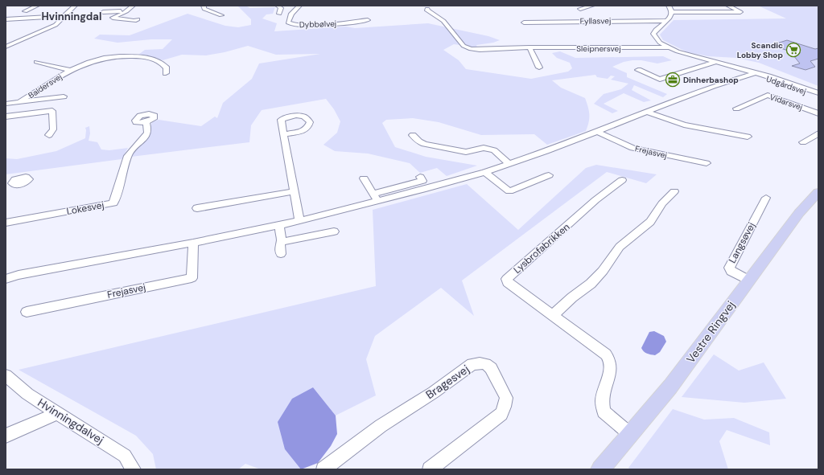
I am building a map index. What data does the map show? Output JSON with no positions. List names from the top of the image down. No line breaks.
{"streets":{"main road":["Vestre Ringvej"],"street":["Fyllasvej","Dybbølvej","Sleipnersvej","Udgårdsvej","Baldersvej","Vidarsvej","Frejasvej","Lokesvej","Langsøvej","Lysbrofabrikken","Bragesvej","Hvinningdalvej"]},"crossings":[["Fyllasvej","Udgårdsvej"],["Sleipnersvej","Udgårdsvej"],["Langsøvej","Vestre Ringvej"],["Lysbrofabrikken","Vestre Ringvej"]],"districts":["Hvinningdal"],"places":{"supermarket":["Scandic Lobby Shop"],"office":["Dinherbashop"]}}
